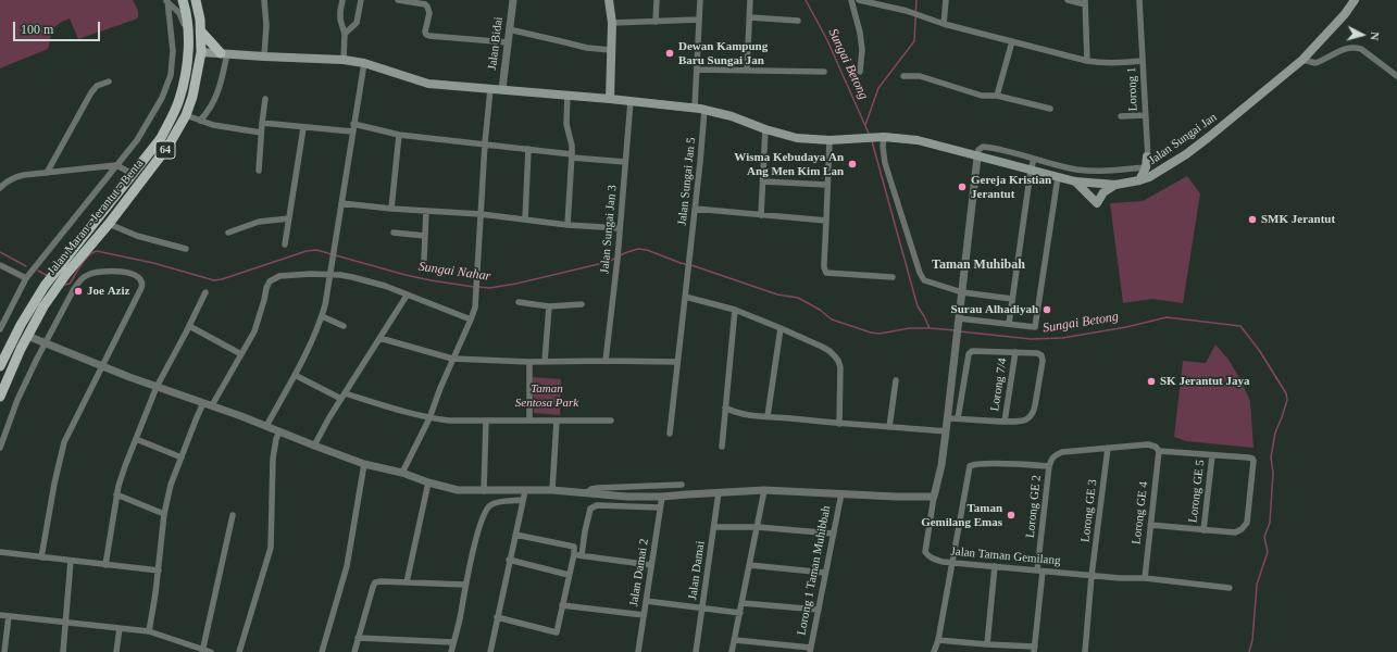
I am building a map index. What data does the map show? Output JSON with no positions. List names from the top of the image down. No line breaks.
{"streets":{"main road":["Jalan Sungai Jan","64","Jalan Maran - Jerantut - Benta"],"street":["Jalan Bidai","Lorong 1","Jalan Sungai Jan 5","Jalan Sungai Jan 3","Lorong 7/4","Lorong GE 5","Lorong GE 2","Lorong GE 3","Lorong GE 4","Jalan Taman Gemilang","Jalan Damai","Lorong 1 Taman Muhibbah","Jalan Damai 2"]},"crossings":[["Jalan Bidai","Jalan Sungai Jan"],["Lorong 1","Jalan Sungai Jan"],["Jalan Sungai Jan","Jalan Sungai Jan 5"],["Jalan Sungai Jan","Jalan Maran - Jerantut - Benta"],["Jalan Sungai Jan","Jalan Sungai Jan 3"],["Lorong GE 2","Lorong GE 3"],["Lorong GE 2","Jalan Taman Gemilang"],["Lorong GE 3","Jalan Taman Gemilang"],["Lorong GE 4","Jalan Taman Gemilang"]],"districts":["Taman Muhibah"],"water":["Sungai Betong","Sungai Nahar"],"parks":["Taman Sentosa Park"],"places":["Dewan Kampung Baru Sungai Jan","Wisma Kebudaya An Ang Men Kim Lan","Gereja Kristian Jerantut","SMK Jerantut","Joe Aziz","Surau Alhadiyah","SK Jerantut Jaya","Taman Gemilang Emas"],"scale_bar":"100 m","north":"right"}
